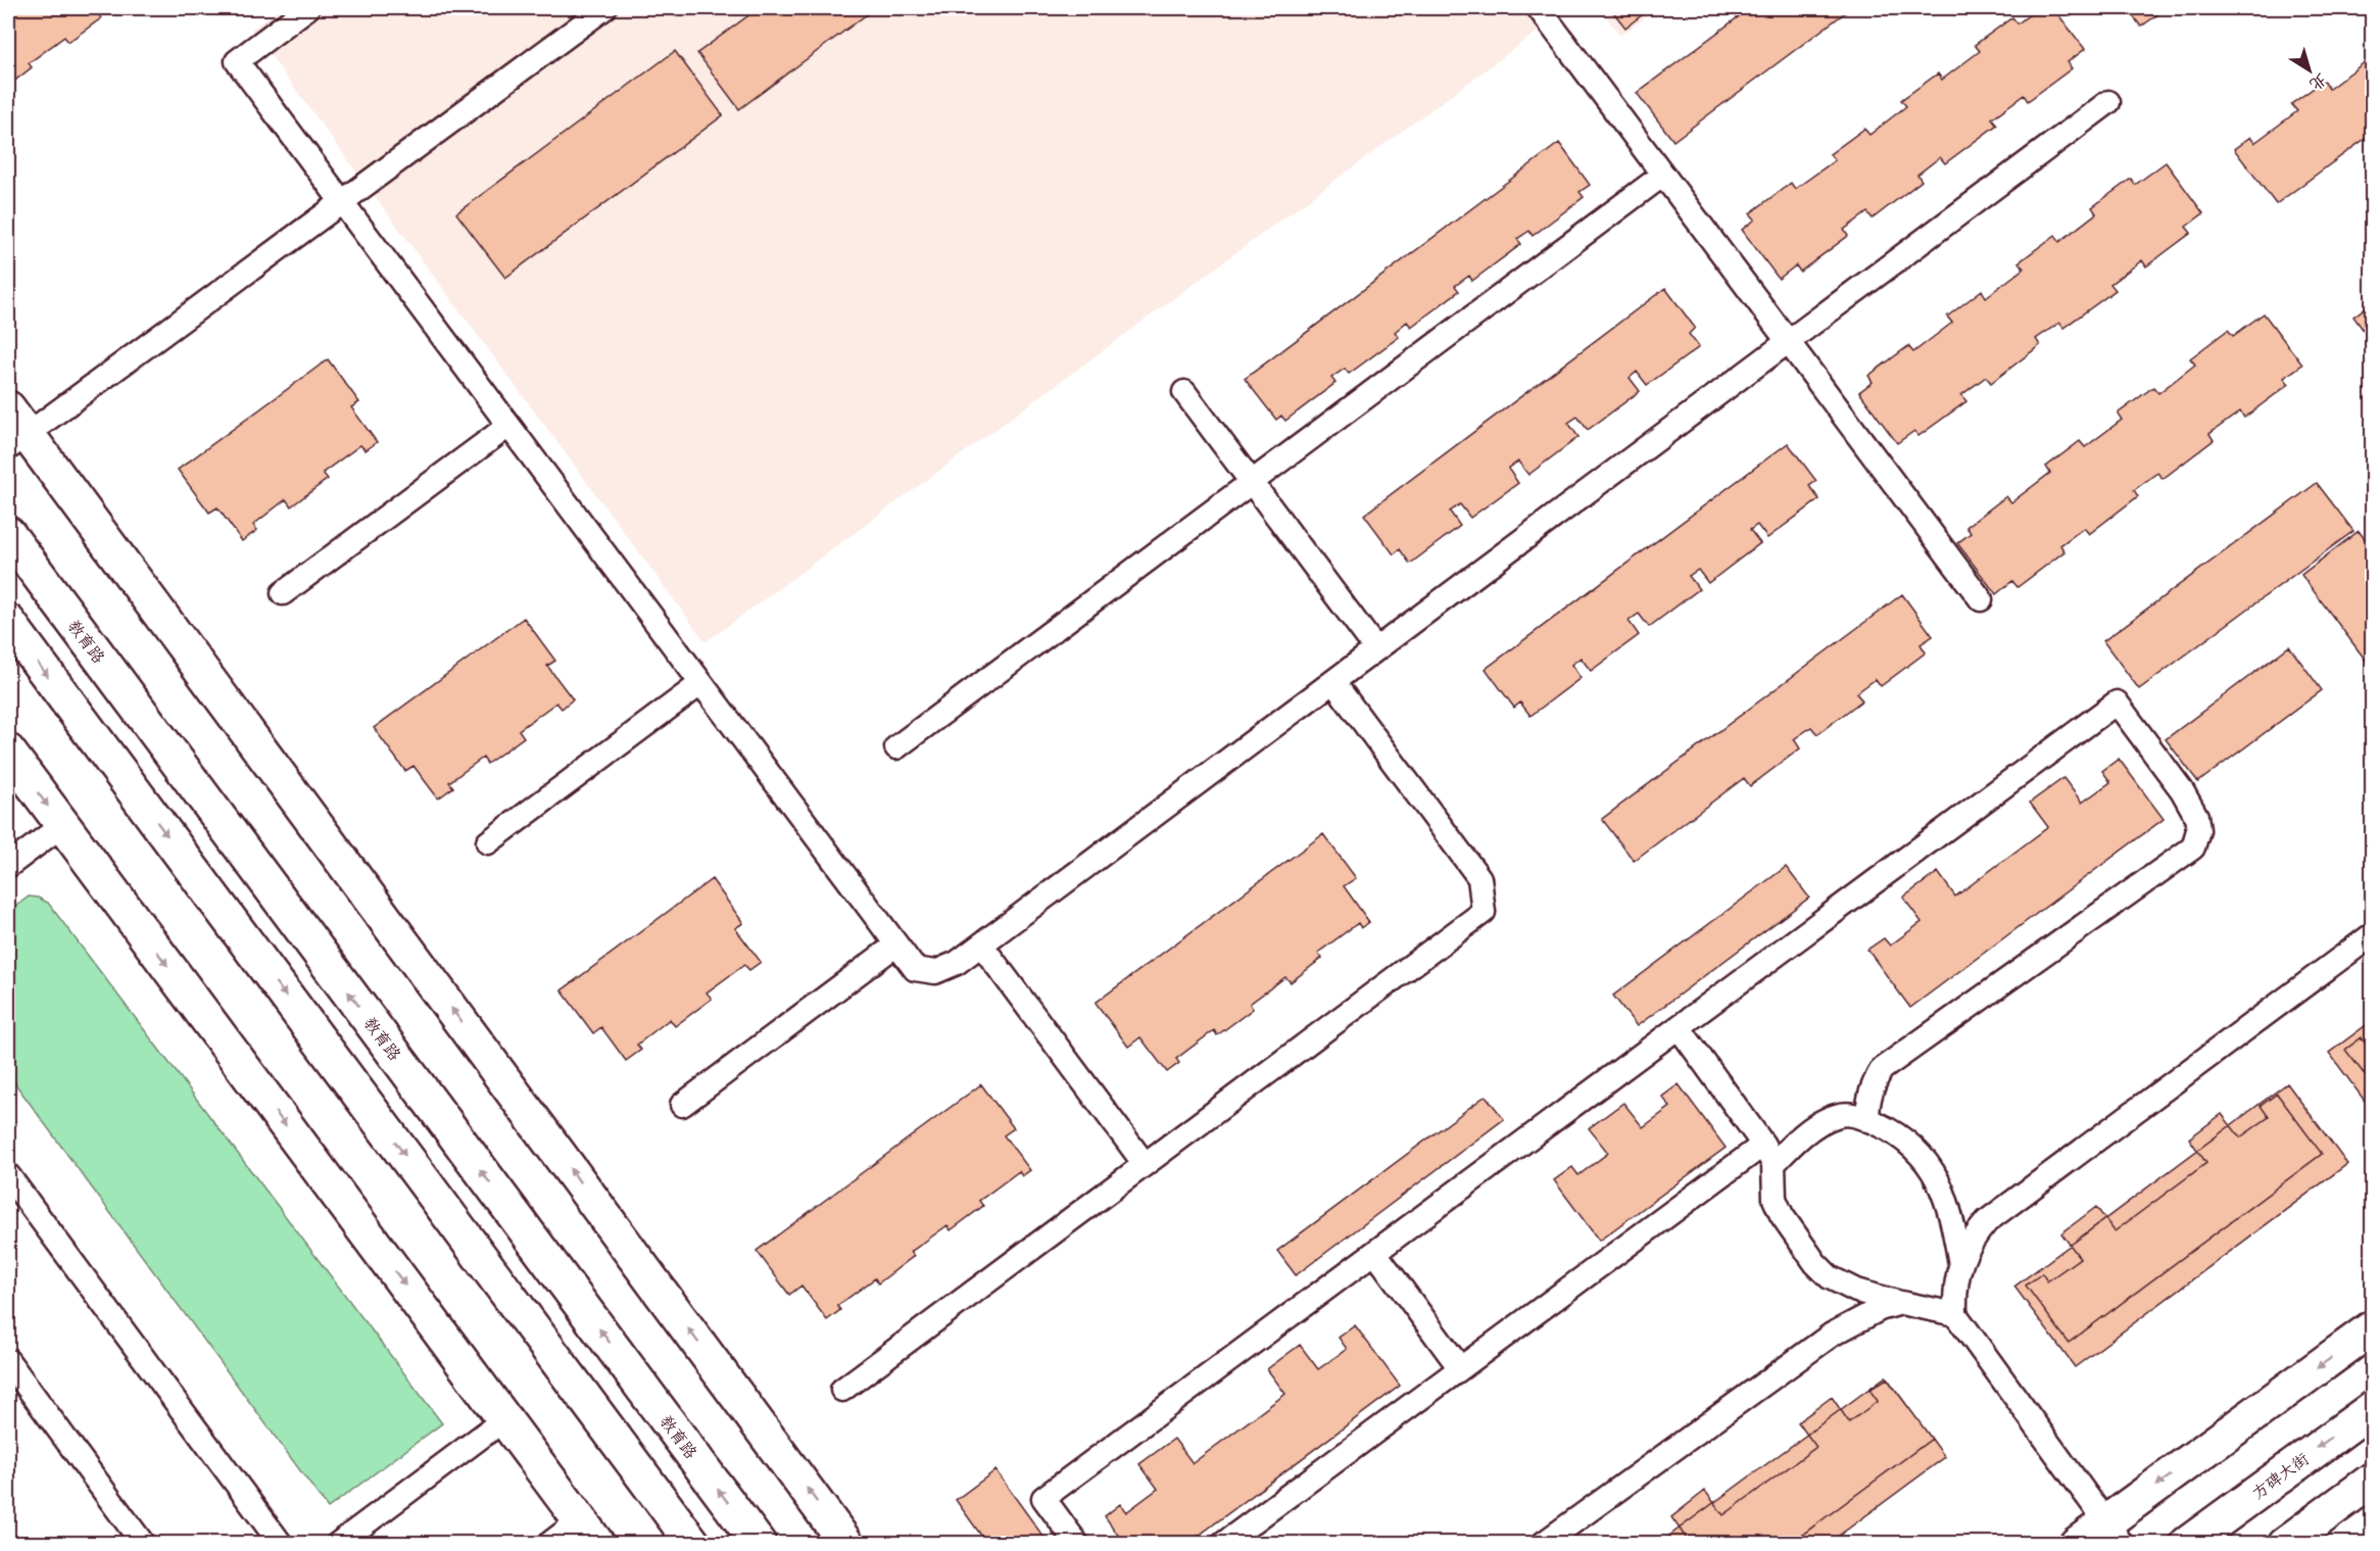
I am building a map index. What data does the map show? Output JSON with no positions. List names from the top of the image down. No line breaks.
{"streets":{"main road":["教育路","方碑大街"]},"north":"bottom right"}
